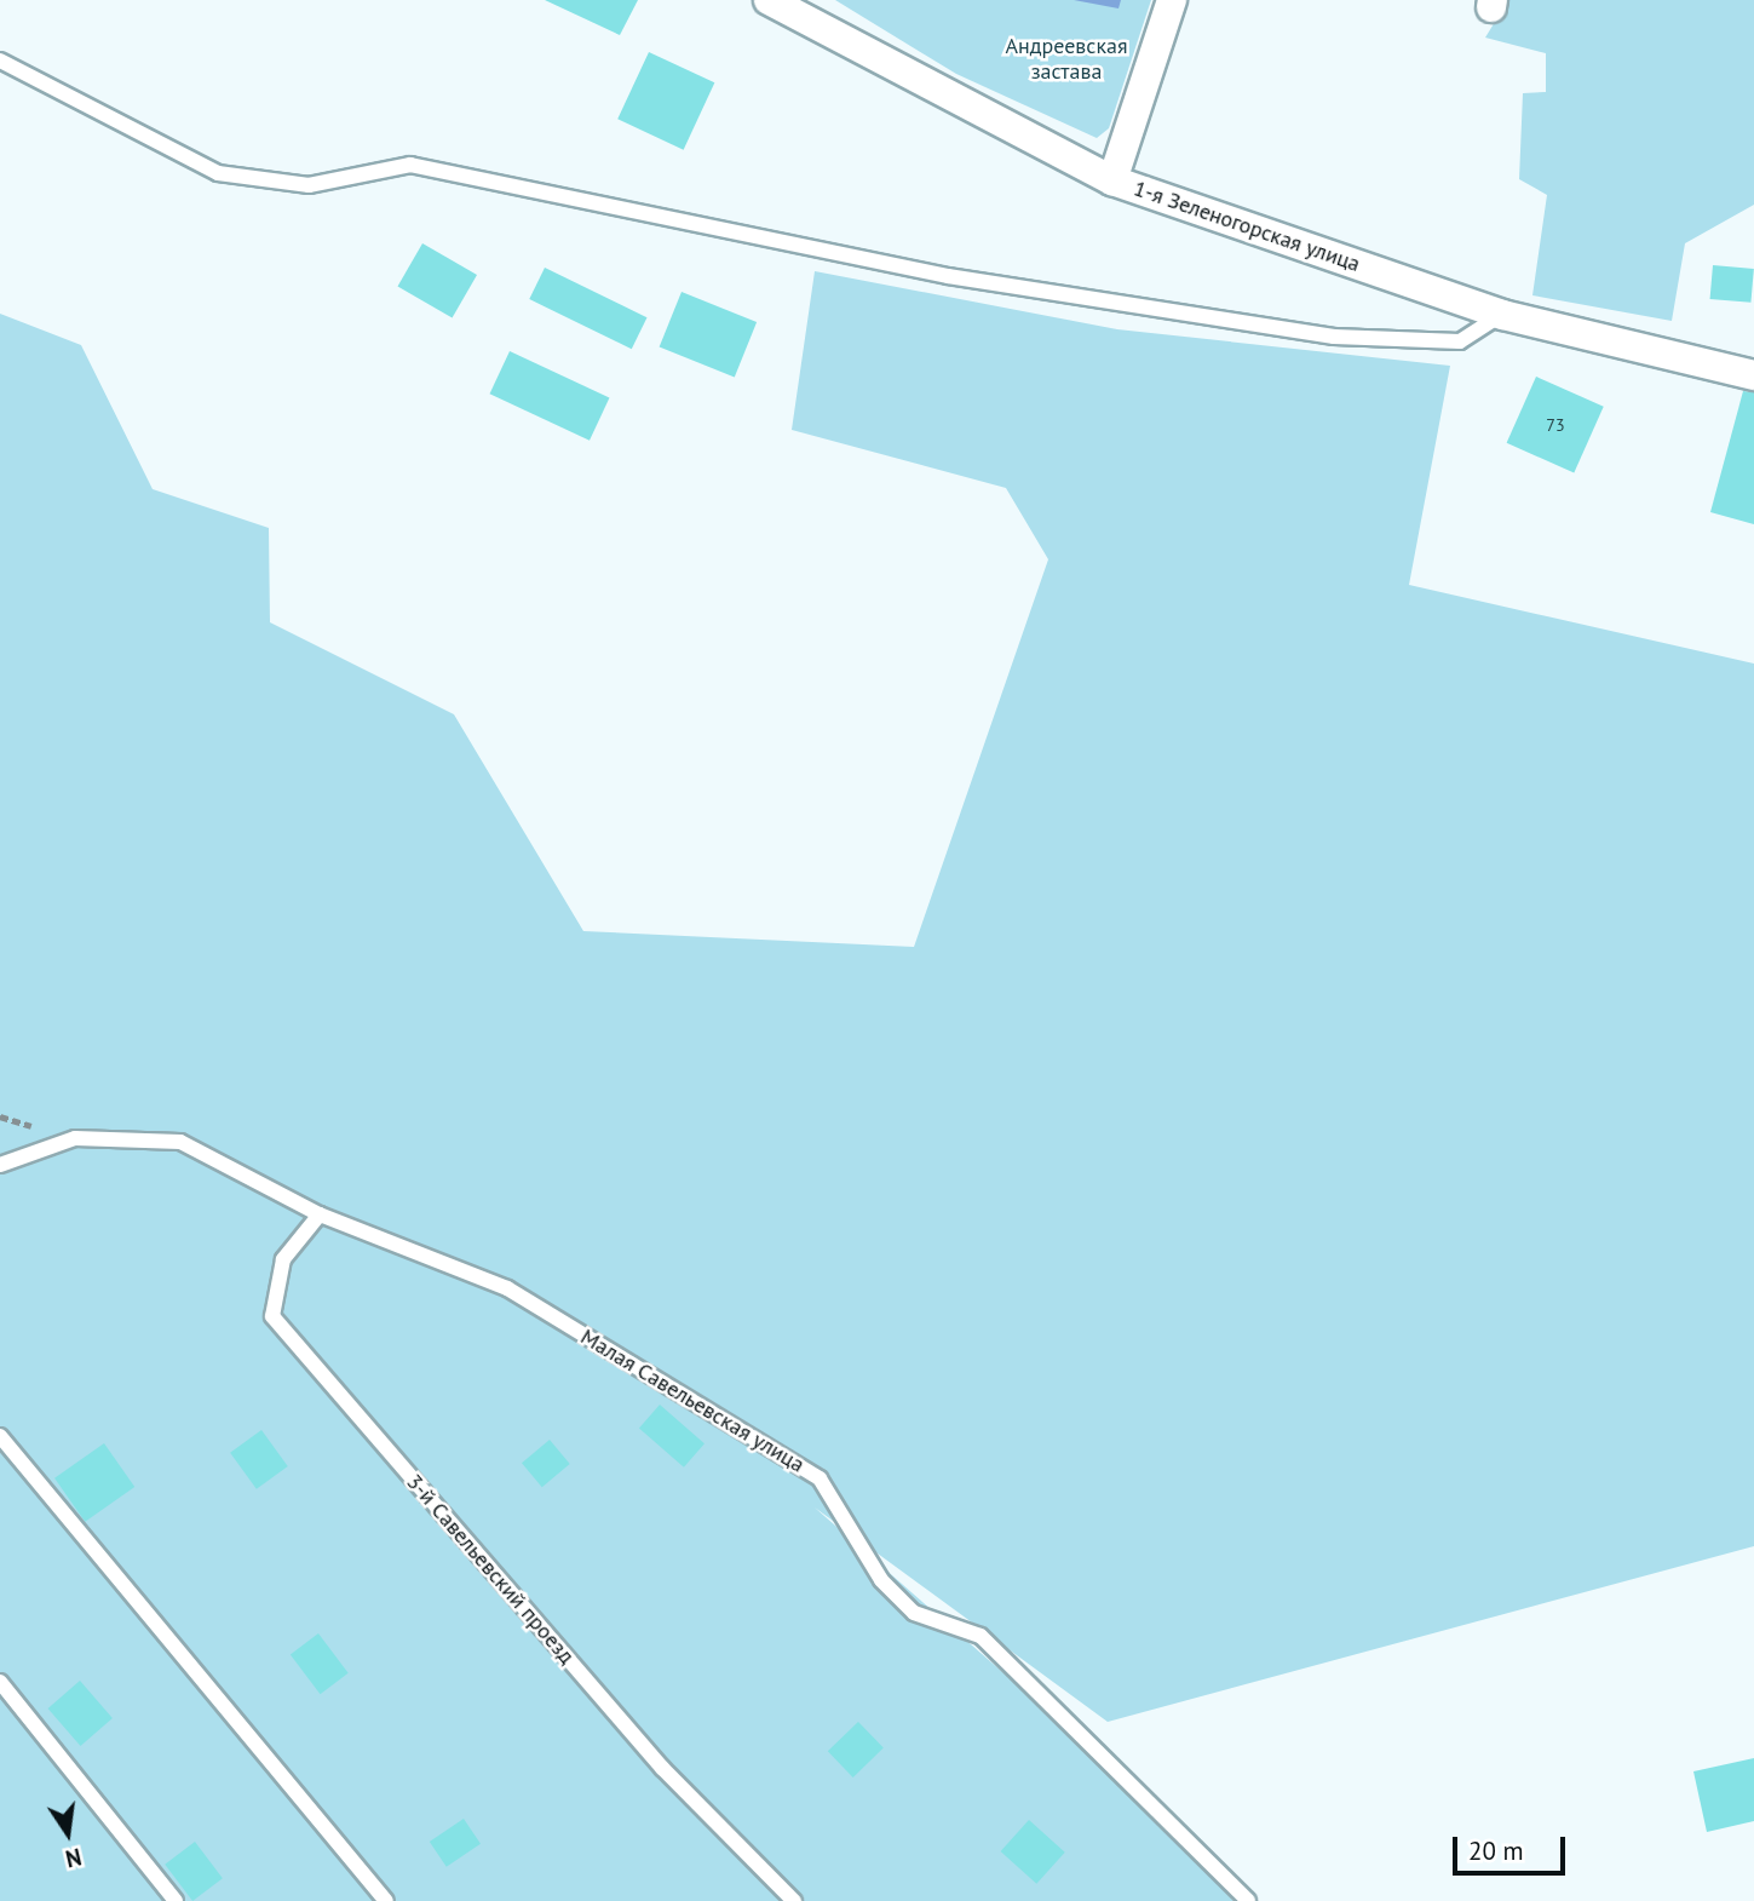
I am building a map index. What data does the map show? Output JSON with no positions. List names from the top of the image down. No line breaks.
{"streets":{"street":["1-я Зеленогорская улица"],"lane":["Малая Савельевская улица","3-й Савельевский проезд"]},"crossings":[["Малая Савельевская улица","3-й Савельевский проезд"]],"parks":["Андреевская застава"],"house_numbers":["73"],"scale_bar":"20 m","north":"bottom"}
